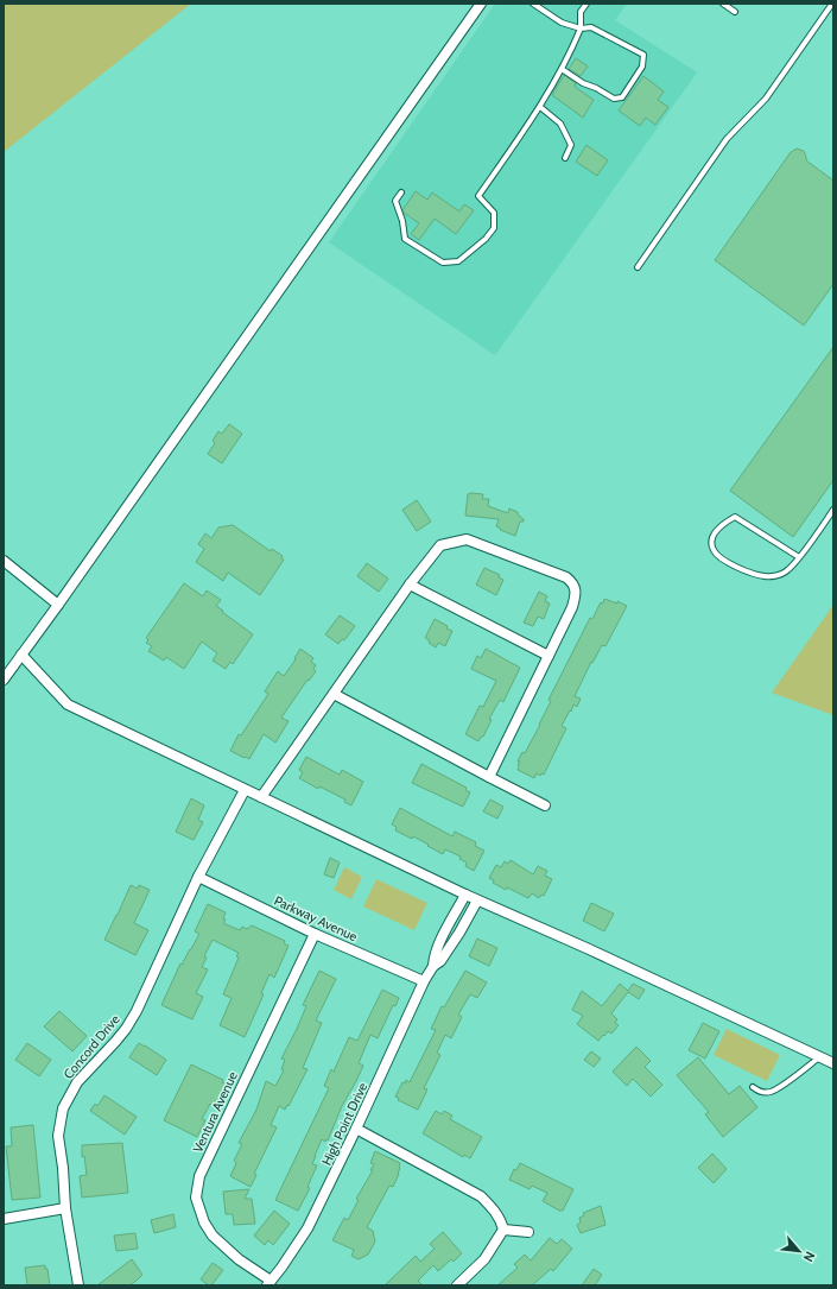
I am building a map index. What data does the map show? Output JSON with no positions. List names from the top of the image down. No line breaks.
{"streets":{"street":["Parkway Avenue","Concord Drive","Ventura Avenue","High Point Drive"]},"crossings":[["Parkway Avenue","Concord Drive"],["Parkway Avenue","Ventura Avenue"],["Parkway Avenue","High Point Drive"],["Ventura Avenue","High Point Drive"]],"north":"bottom right"}
